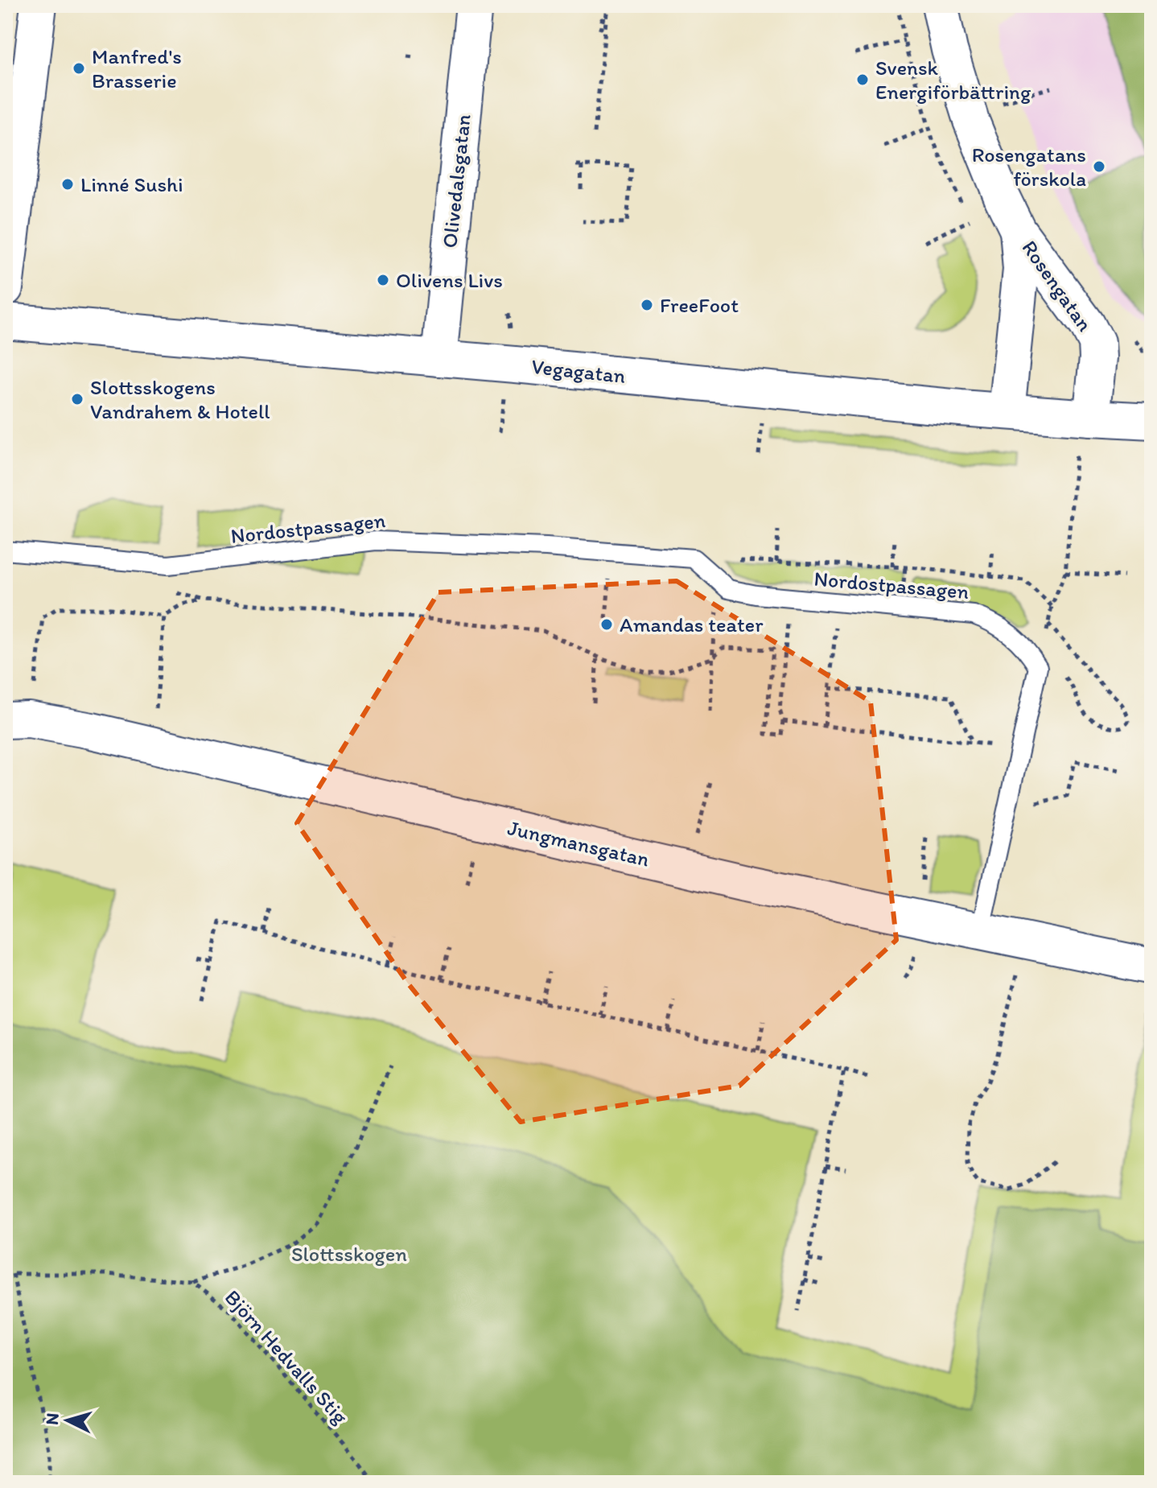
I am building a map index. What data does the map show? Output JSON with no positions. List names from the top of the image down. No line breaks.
{"streets":{"street":["Olivedalsgatan","Rosengatan","Vegagatan","Jungmansgatan"],"lane":["Nordostpassagen"],"path":["Björn Hedvalls Stig"]},"crossings":[["Olivedalsgatan","Vegagatan"],["Rosengatan","Vegagatan"],["Rosengatan","Nordostpassagen"],["Vegagatan","Nordostpassagen"]],"parks":["Slottsskogen"],"places":["Manfred's Brasserie","Svensk Energiförbättring","Rosengatans förskola","Linné Sushi","Olivens Livs","FreeFoot","Slottsskogens Vandrahem & Hotell","Amandas teater"],"north":"left"}
